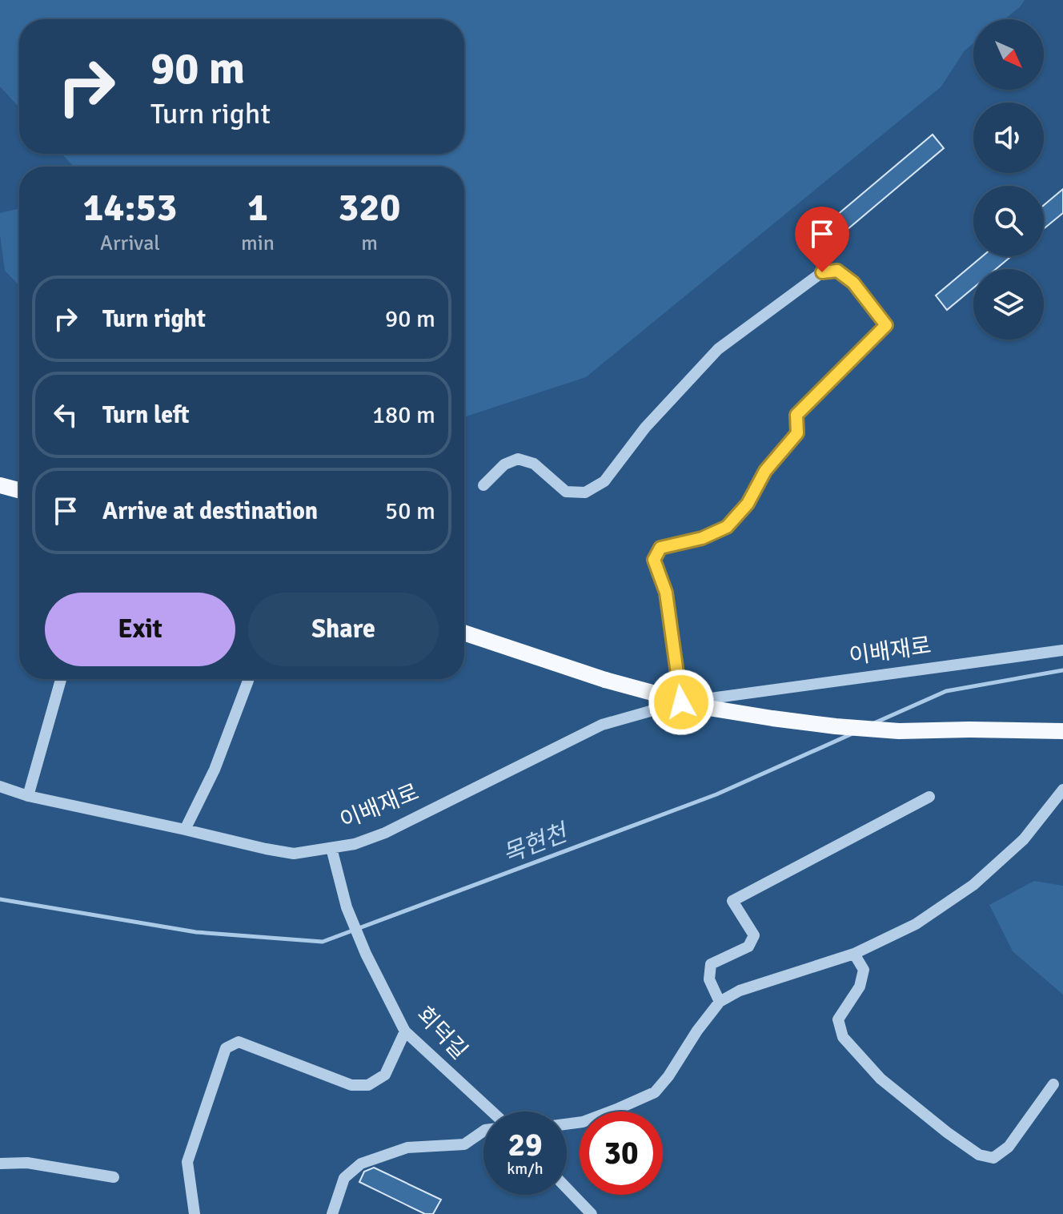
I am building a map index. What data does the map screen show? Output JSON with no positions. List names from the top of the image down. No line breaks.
{"streets":{"street":["이배재로","회덕길"]},"crossings":[["이배재로","회덕길"]],"water":["목현천"],"north":"bottom right","page":{"turn":["90 m","Turn right"],"eta":["14:53","Arrival","1","min","320","m"],"list":[{"name":"Turn right","value":"90 m"},{"name":"Turn left","value":"180 m"},{"name":"Arrive at destination","value":"50 m"}],"buttons":["Exit","Share"],"speed":"29 km/h","limit":"30"}}
